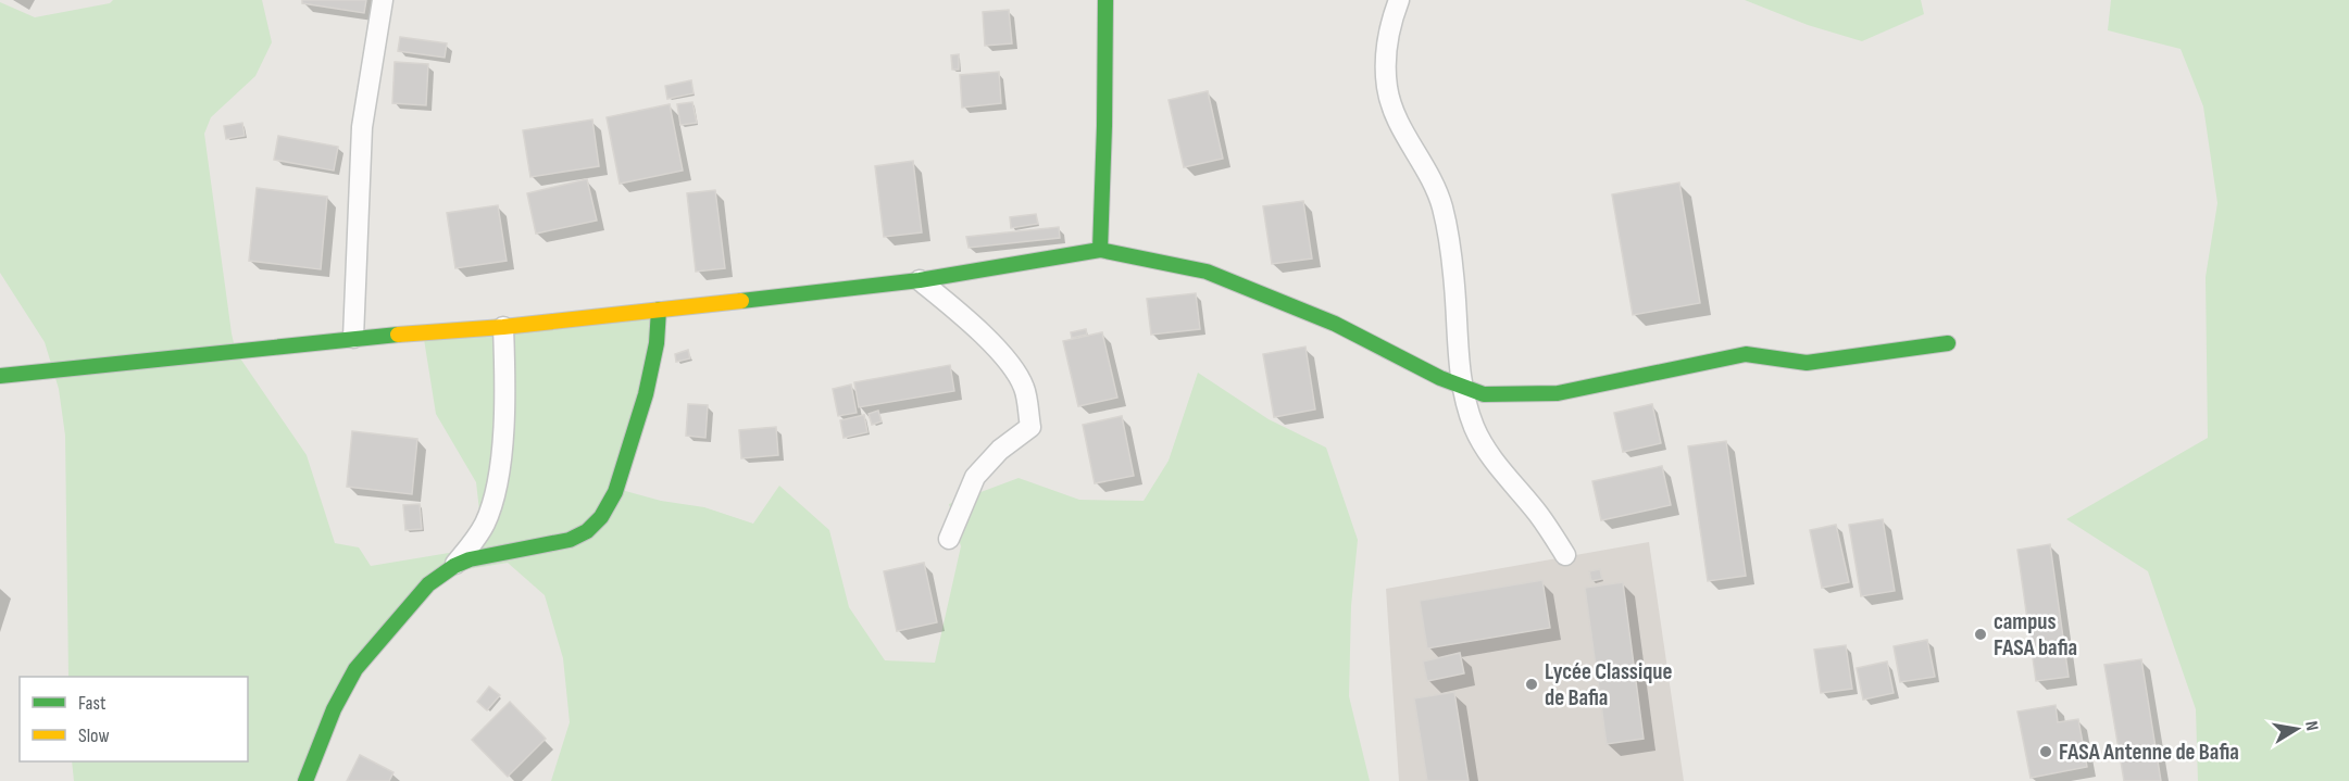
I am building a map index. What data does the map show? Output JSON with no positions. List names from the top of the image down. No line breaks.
{"places":["campus FASA bafia","Lycée Classique de Bafia","FASA Antenne de Bafia"],"legend":["Fast","Slow"],"north":"right"}
